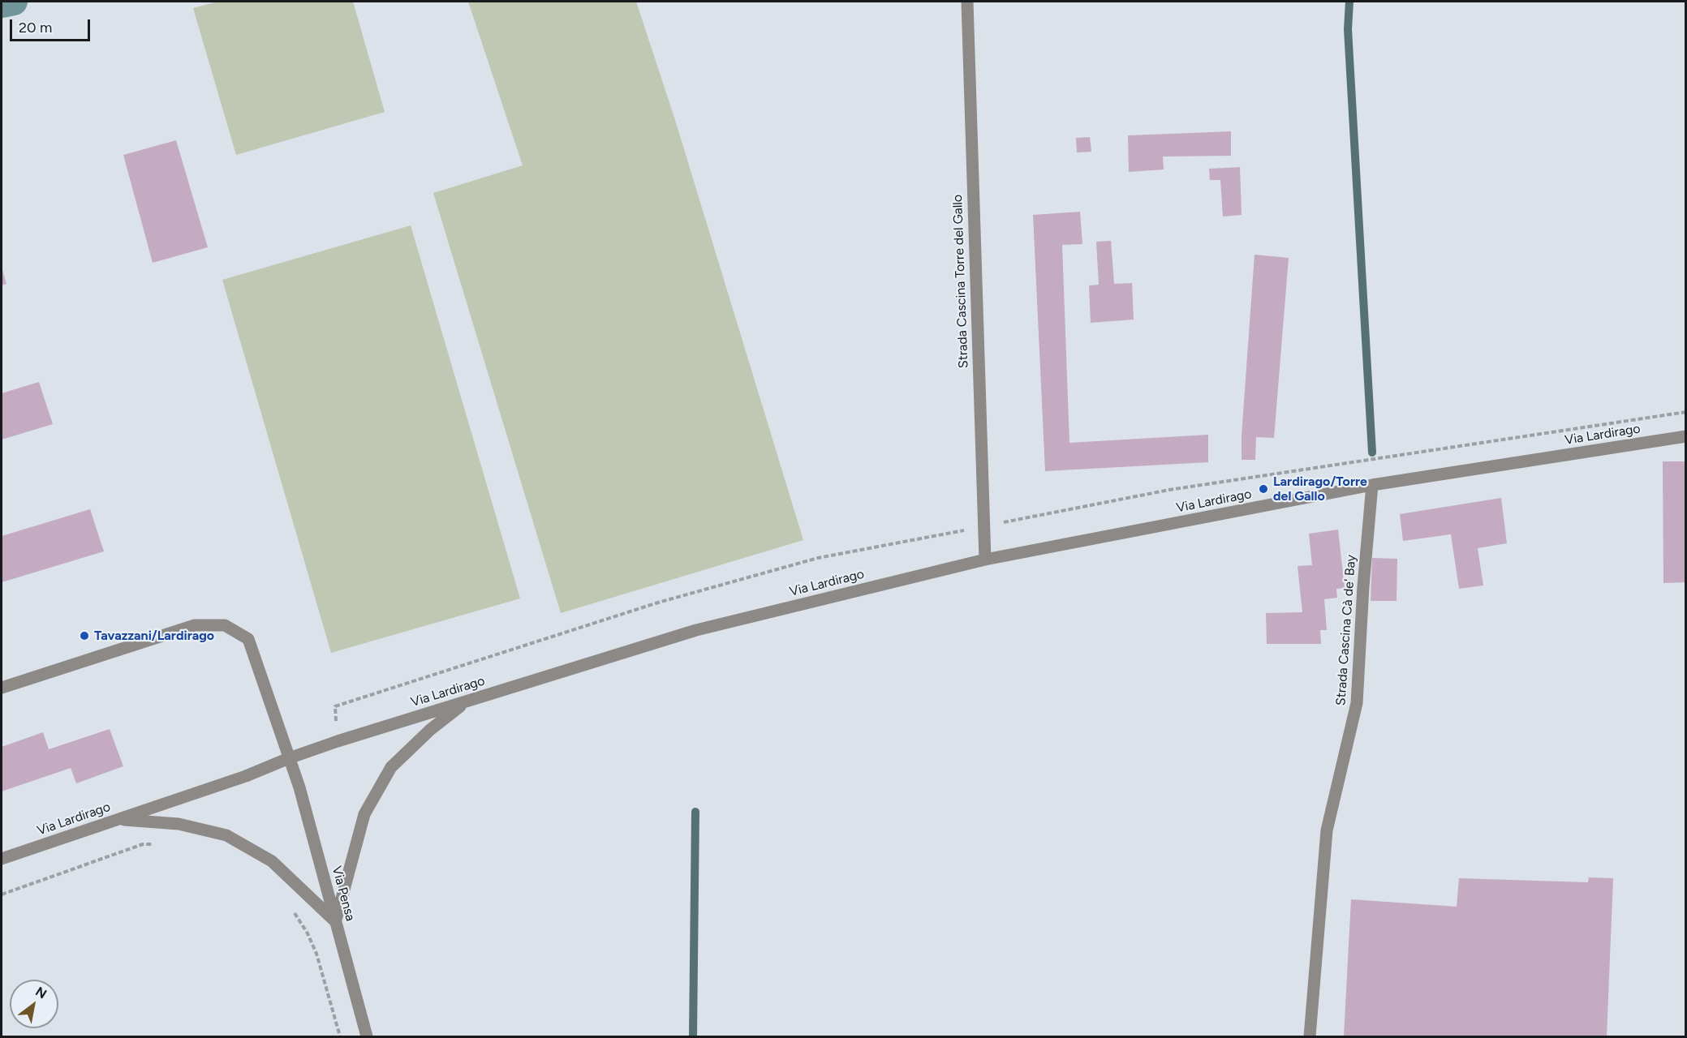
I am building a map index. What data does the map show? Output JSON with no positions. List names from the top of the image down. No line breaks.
{"streets":{"street":["Strada Cascina Torre del Gallo","Via Lardirago","Strada Cascina Cà de' Bay","Via Pensa"]},"crossings":[["Strada Cascina Torre del Gallo","Via Lardirago"],["Via Lardirago","Strada Cascina Cà de' Bay"],["Via Lardirago","Via Pensa"]],"places":["Lardirago/Torre del Gallo","Tavazzani/Lardirago"],"scale_bar":"20 m","north":"top right"}
